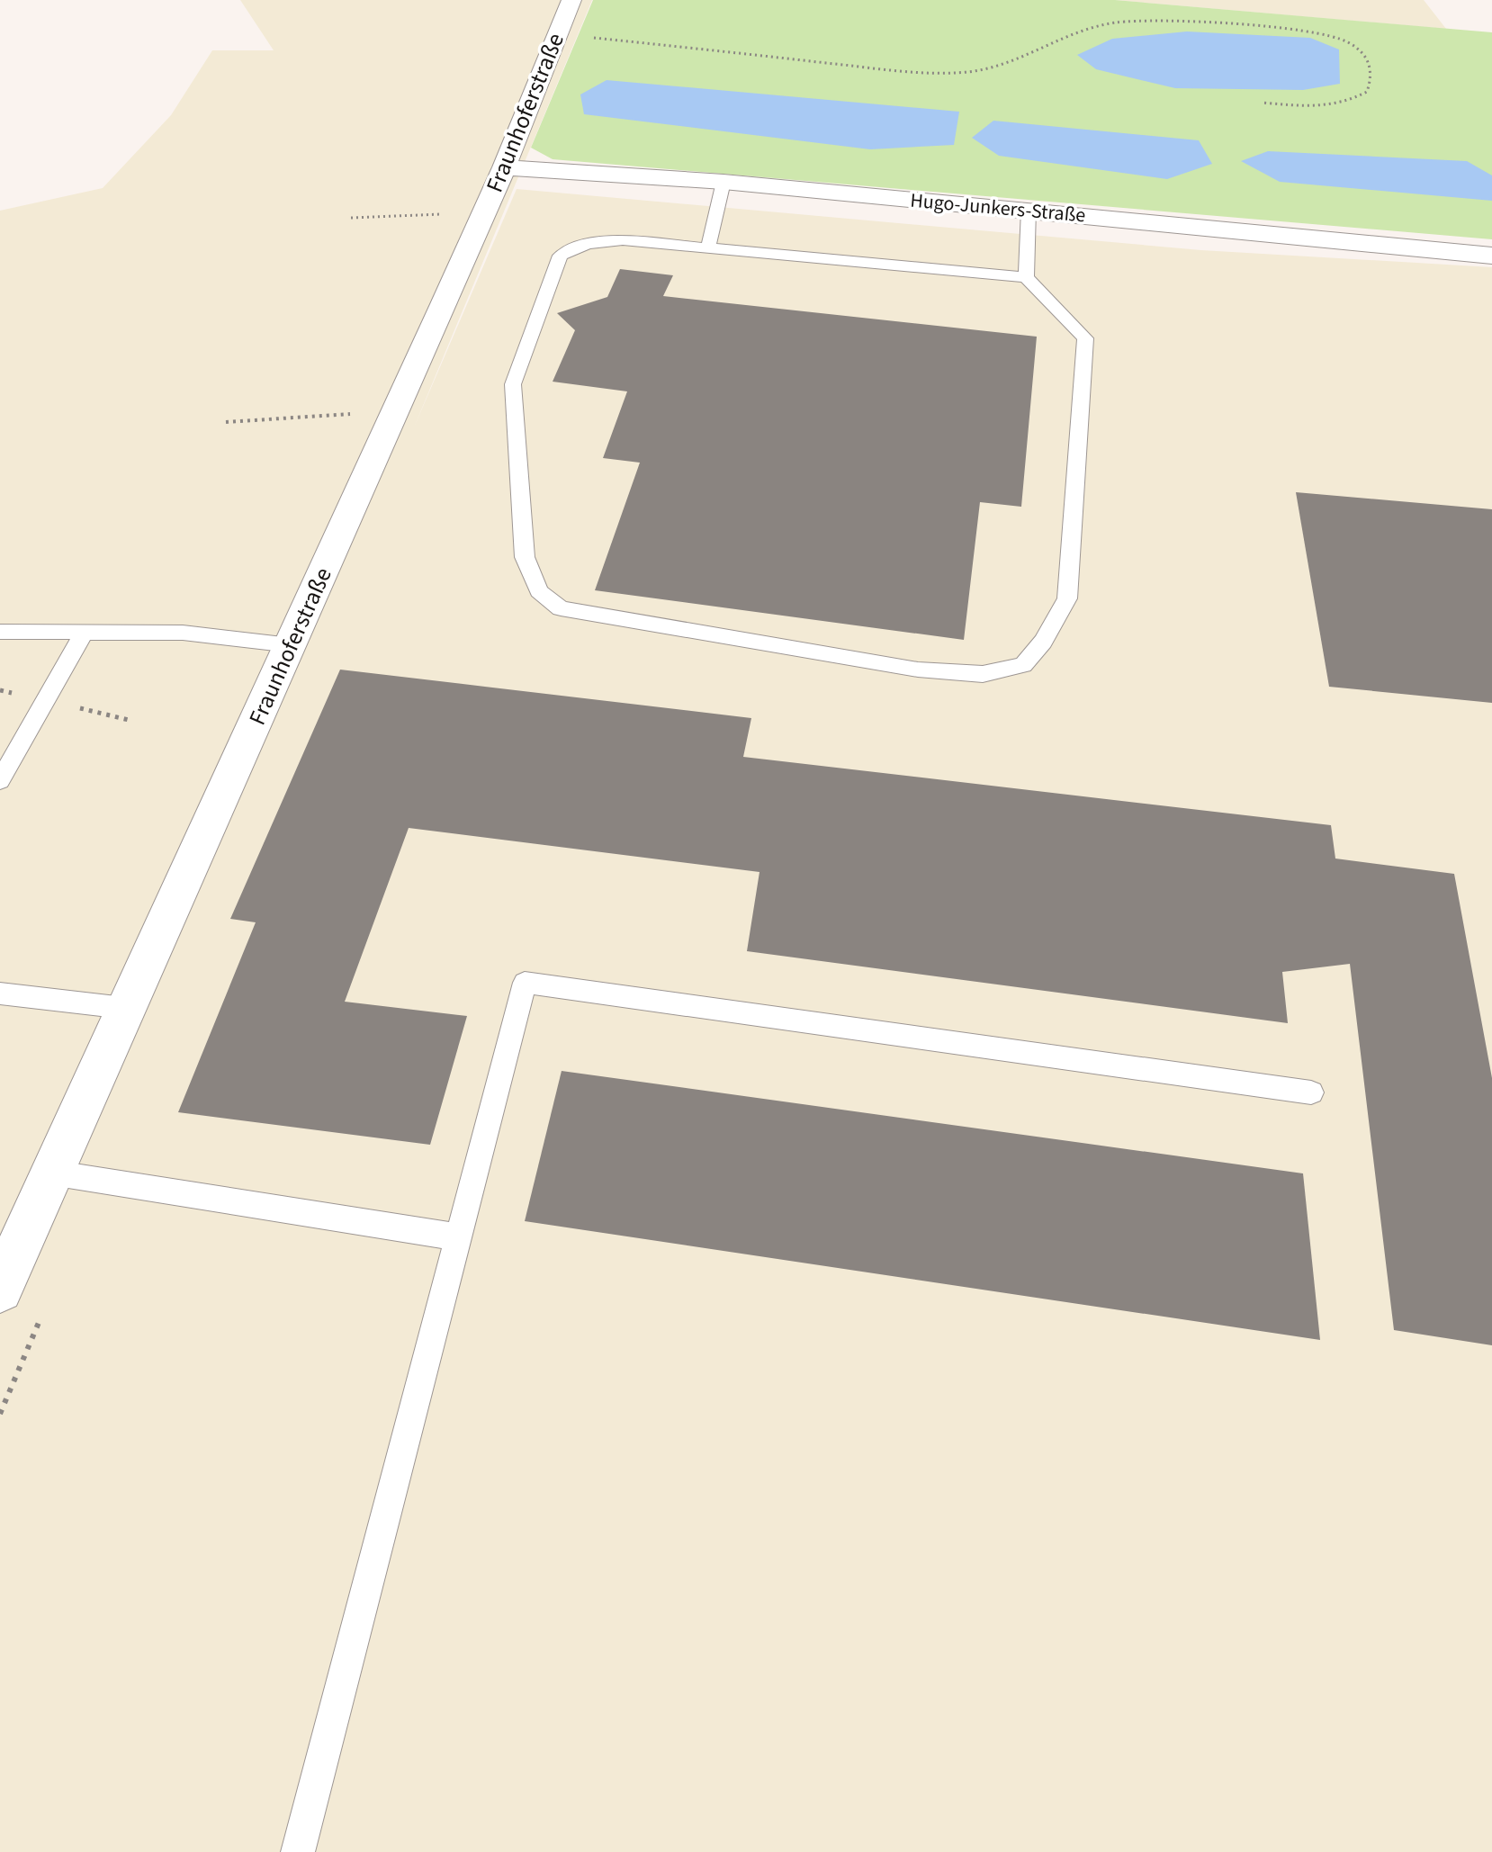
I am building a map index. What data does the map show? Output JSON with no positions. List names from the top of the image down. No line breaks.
{"streets":{"street":["Fraunhoferstraße","Hugo-Junkers-Straße"]},"crossings":[["Fraunhoferstraße","Hugo-Junkers-Straße"]]}
